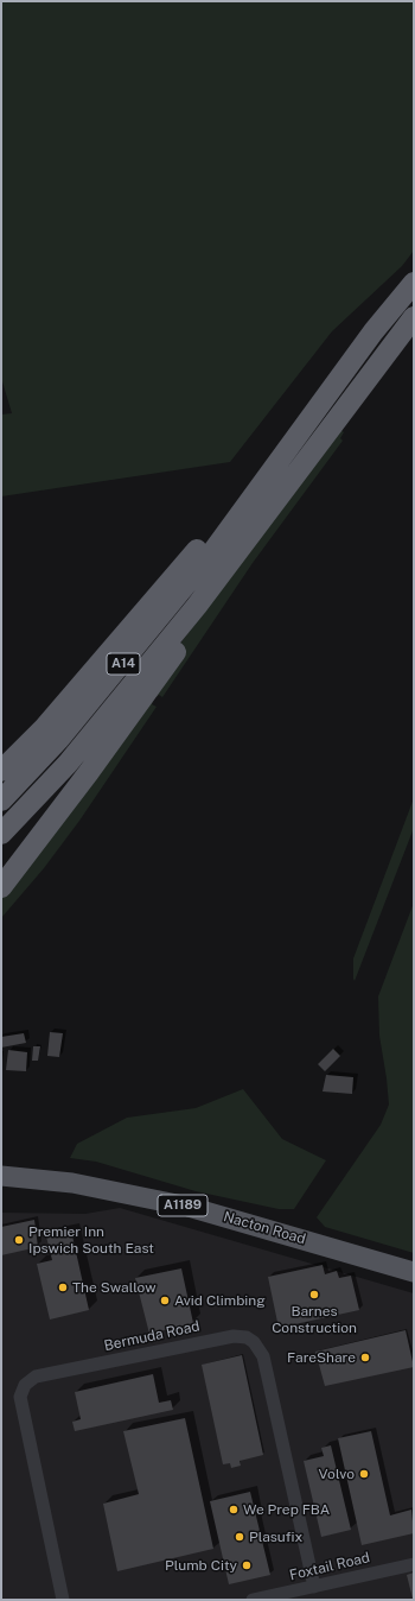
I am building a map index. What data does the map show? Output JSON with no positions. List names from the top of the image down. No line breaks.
{"streets":{"highway":["A14"],"main road":["A1189","Nacton Road"],"street":["Bermuda Road","Foxtail Road"]},"crossings":[["Bermuda Road","Foxtail Road"]],"places":["Premier Inn Ipswich South East","The Swallow","Barnes Construction","Avid Climbing","FareShare","Volvo","We Prep FBA","Plasufix","Plumb City"]}
